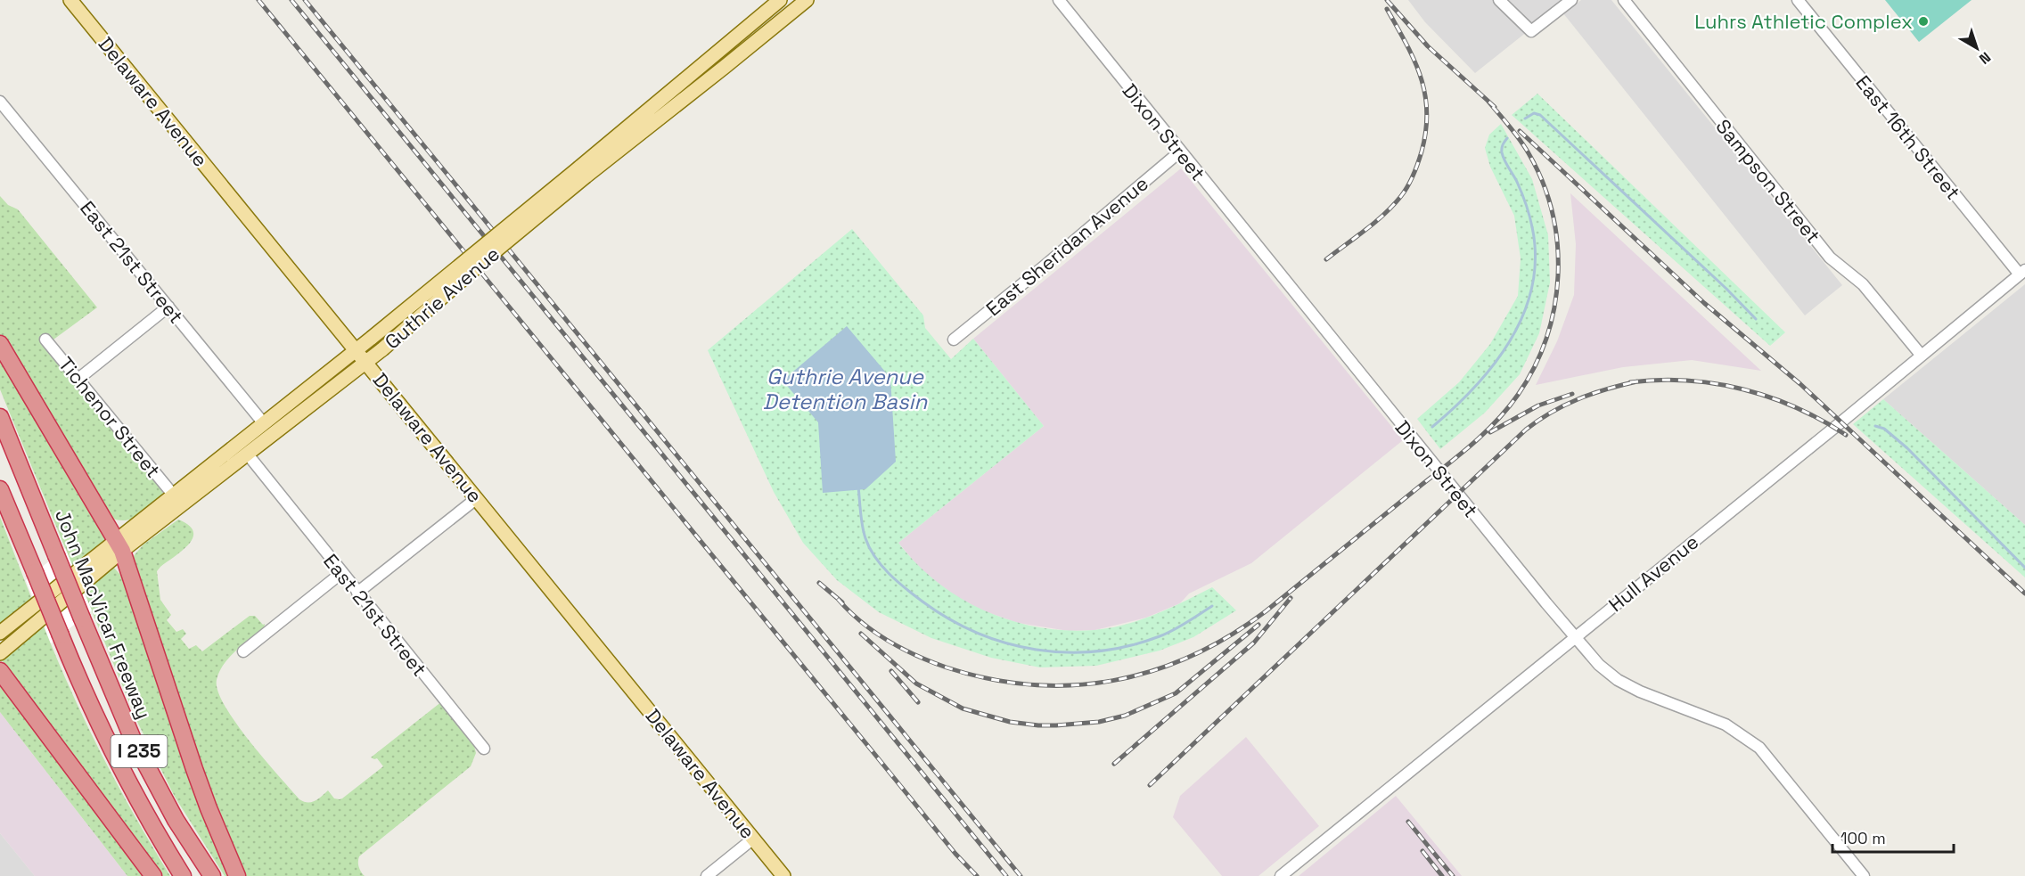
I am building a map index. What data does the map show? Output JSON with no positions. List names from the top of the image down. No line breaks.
{"streets":{"highway":["John MacVicar Freeway","I 235"],"main road":["Delaware Avenue","Guthrie Avenue"],"street":["Dixon Street","East 16th Street","Sampson Street","East Sheridan Avenue","East 21st Street","Tichenor Street","Hull Avenue"]},"crossings":[["Delaware Avenue","Guthrie Avenue"],["Dixon Street","East Sheridan Avenue"],["Dixon Street","Hull Avenue"],["East 16th Street","Hull Avenue"],["Sampson Street","Hull Avenue"],["East 21st Street","Guthrie Avenue"],["Guthrie Avenue","Tichenor Street"]],"water":["Guthrie Avenue Detention Basin"],"places":["Luhrs Athletic Complex"],"scale_bar":"100 m","north":"bottom right"}
